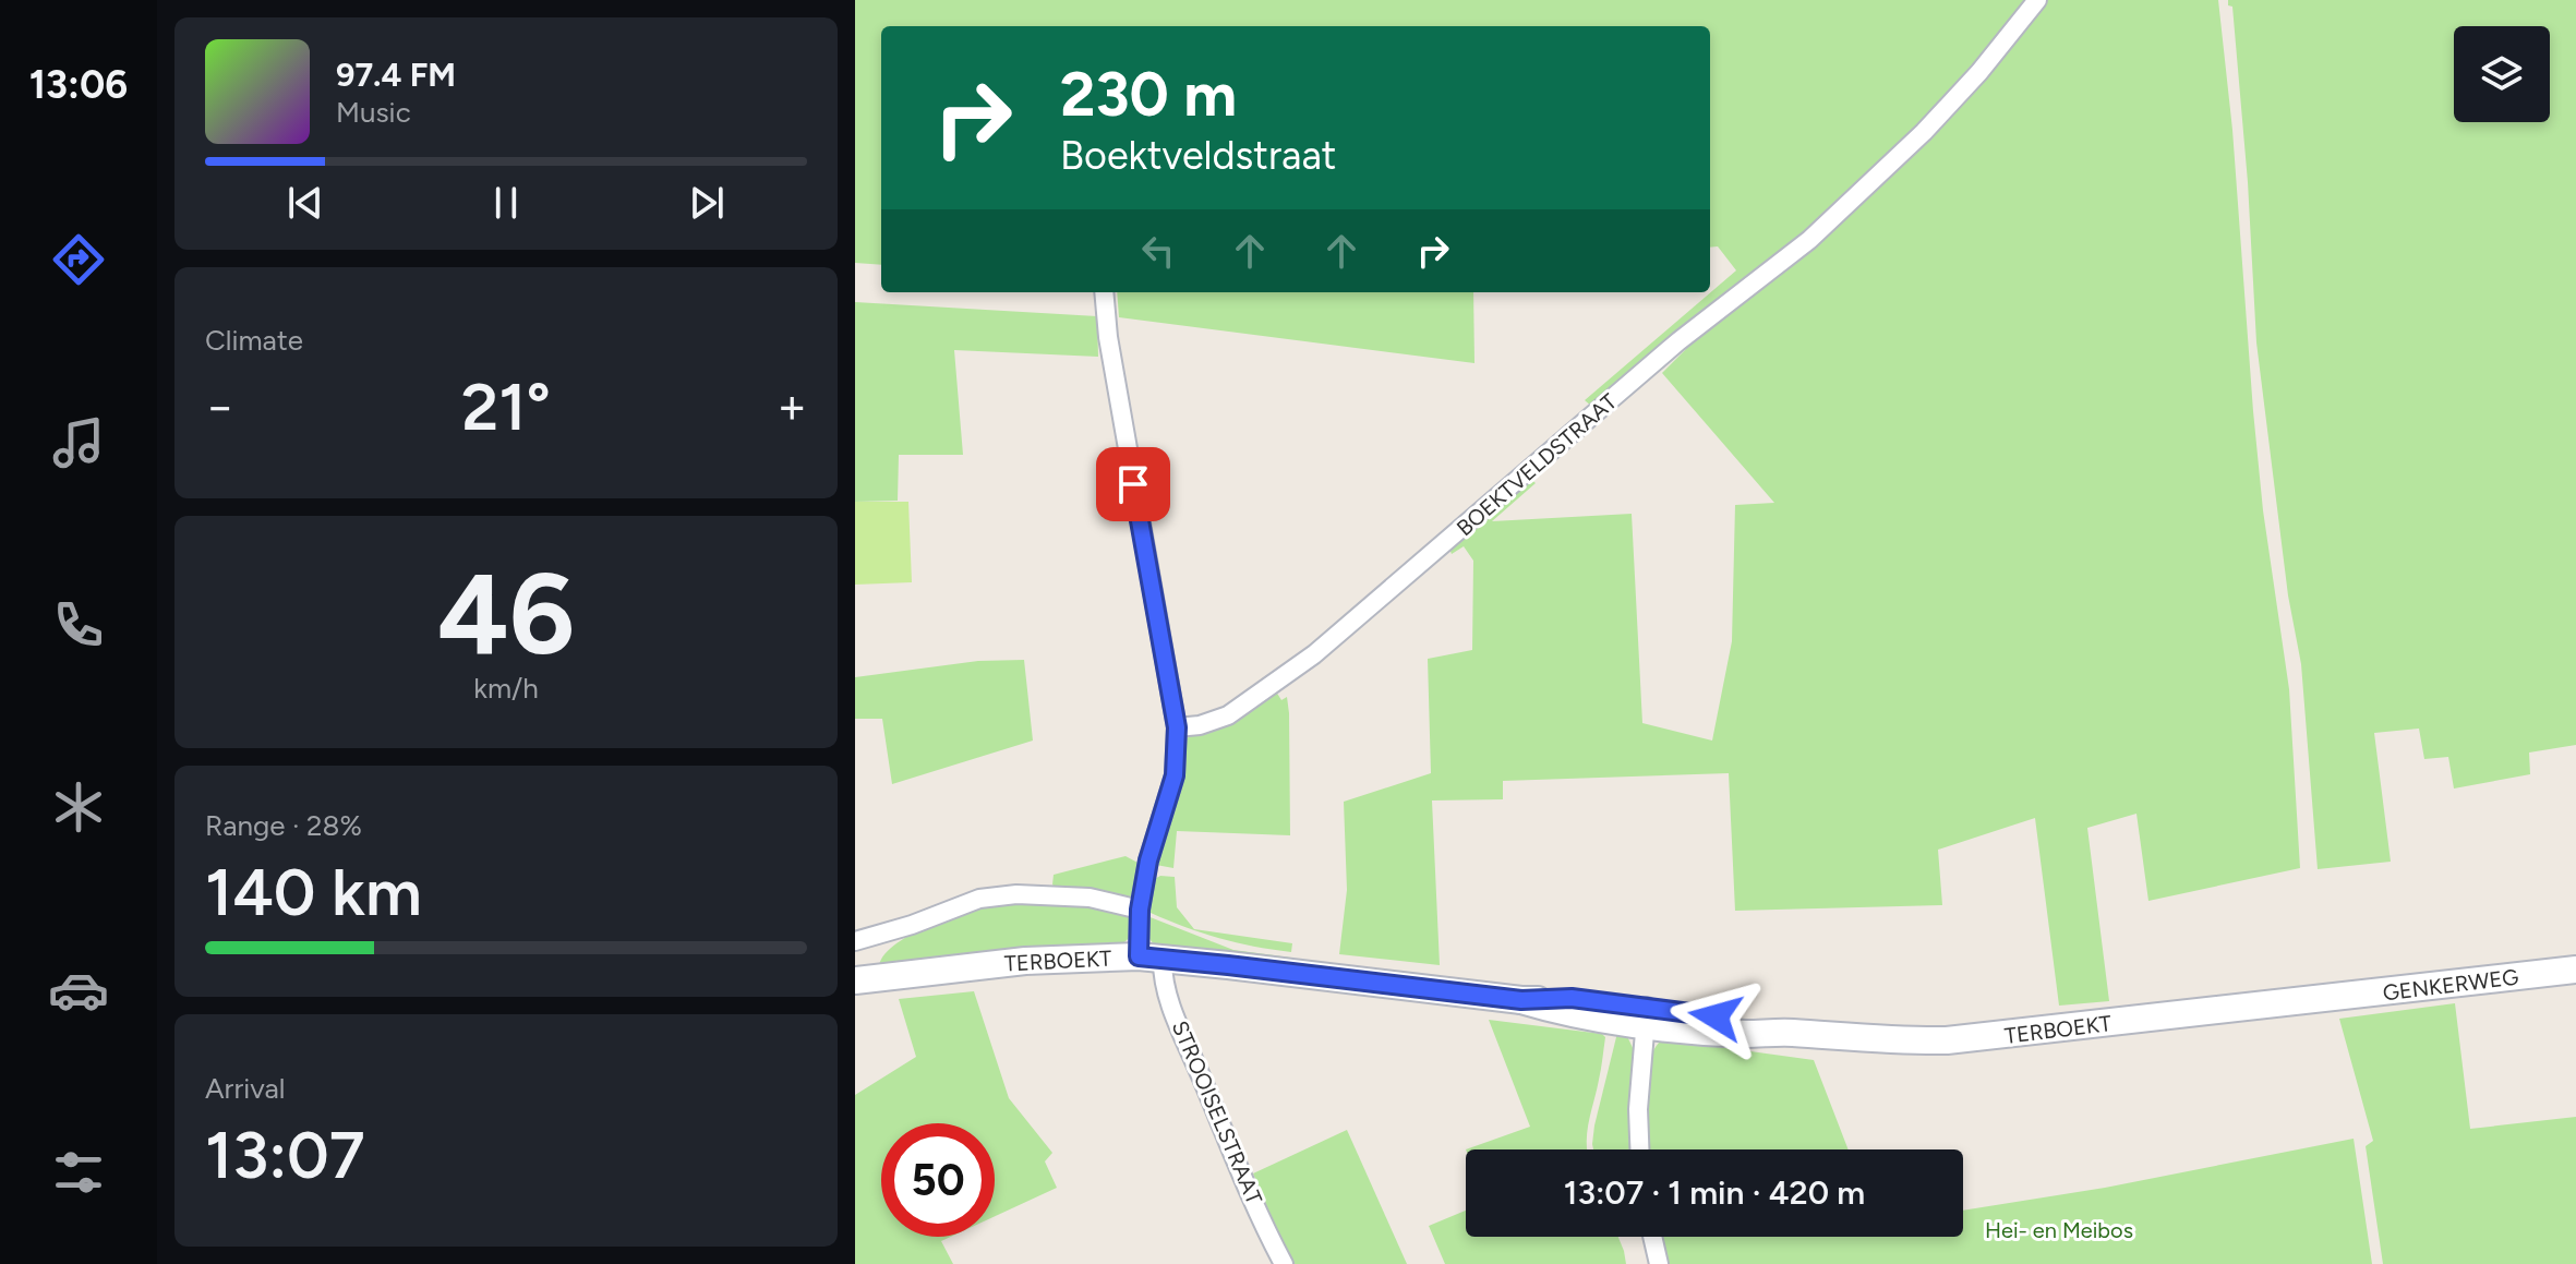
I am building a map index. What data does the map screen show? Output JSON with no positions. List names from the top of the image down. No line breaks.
{"streets":{"main road":["TERBOEKT","GENKERWEG"],"street":["BOEKTVELDSTRAAT","STROOISELSTRAAT"]},"crossings":[["TERBOEKT","GENKERWEG"],["TERBOEKT","STROOISELSTRAAT"]],"parks":["Hei- en Meibos"],"page":{"tabs":"13:06","turn":["230 m","Boektveldstraat"],"song":["97.4 FM","Music"],"tile":["Climate",["46","km/h"],["Range · 28%","140 km"],["Arrival","13:07"]],"heat":["−","21°","+"],"limit":"50","trip":"13:07 · 1 min · 420 m"}}
